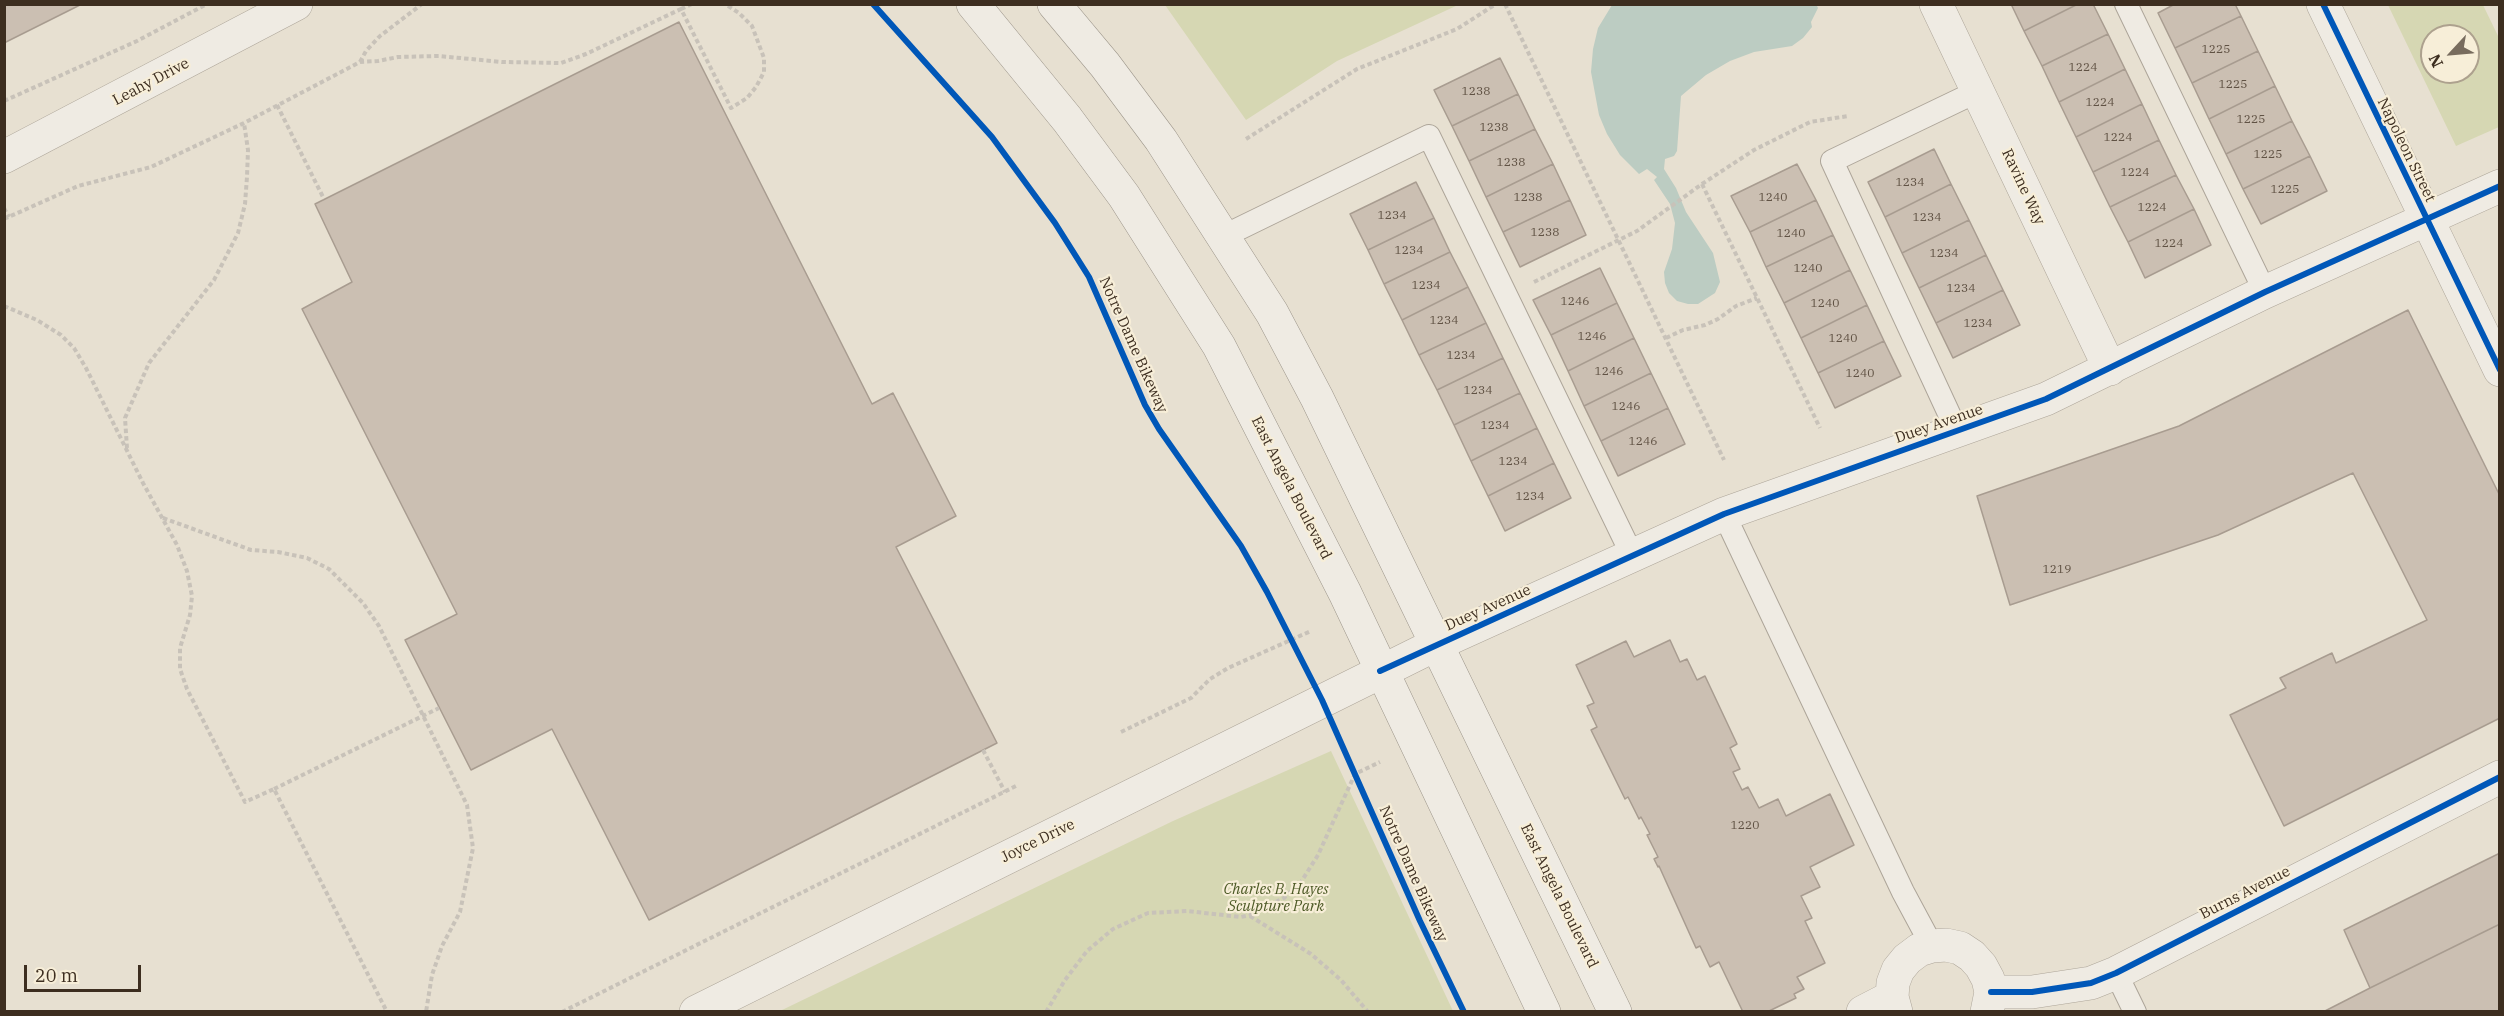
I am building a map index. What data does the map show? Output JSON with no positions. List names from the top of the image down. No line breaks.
{"streets":{"street":["Leahy Drive","Napoleon Street","Ravine Way","Duey Avenue","East Angela Boulevard","Joyce Drive","Burns Avenue"],"cycle path":["Notre Dame Bikeway"]},"crossings":[["Napoleon Street","Duey Avenue"],["Ravine Way","Duey Avenue"],["Duey Avenue","East Angela Boulevard"],["Duey Avenue","Joyce Drive"],["East Angela Boulevard","Joyce Drive"]],"parks":["Charles B. Hayes Sculpture Park"],"house_numbers":["1225","1224","1225","1238","1224","1225","1238","1224","1225","1238","1224","1234","1225","1238","1240","1224","1234","1234","1238","1240","1224","1234","1234","1240","1234","1234","1246","1240","1234","1234","1246","1240","1234","1246","1240","1234","1246","1234","1246","1234","1234","1219","1220"],"scale_bar":"20 m","north":"bottom left"}
